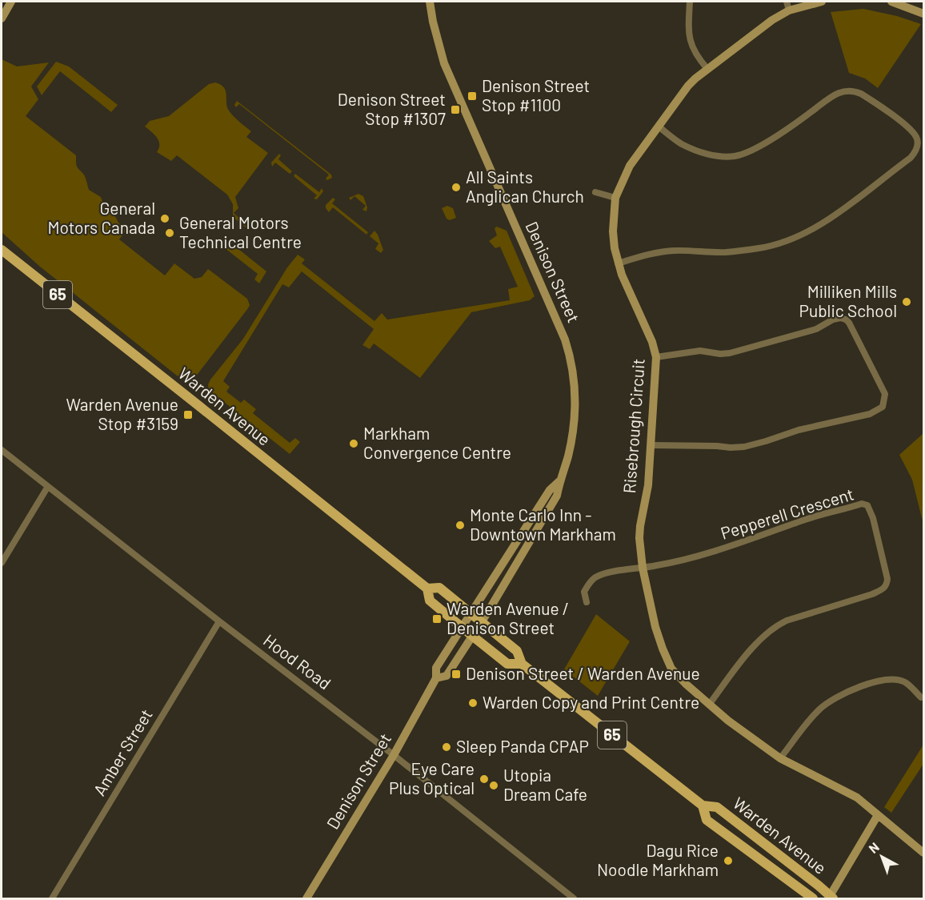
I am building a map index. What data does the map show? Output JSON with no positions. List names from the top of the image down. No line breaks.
{"streets":{"main road":["65","Warden Avenue"],"street":["Denison Street","Risebrough Circuit","Pepperell Crescent","Hood Road","Amber Street"]},"crossings":[["Denison Street","Warden Avenue"],["Denison Street","Hood Road"],["Risebrough Circuit","Pepperell Crescent"],["Hood Road","Amber Street"]],"places":{"transit":["Denison Street Stop #1100","Denison Street Stop #1307","Warden Avenue Stop #3159","Warden Avenue / Denison Street","Denison Street / Warden Avenue"],"other":["All Saints Anglican Church","General Motors Canada","General Motors Technical Centre","Milliken Mills Public School","Markham Convergence Centre","Monte Carlo Inn - Downtown Markham","Warden Copy and Print Centre","Sleep Panda CPAP","Eye Care Plus Optical","Utopia Dream Cafe","Dagu Rice Noodle Markham"]},"north":"top left"}
